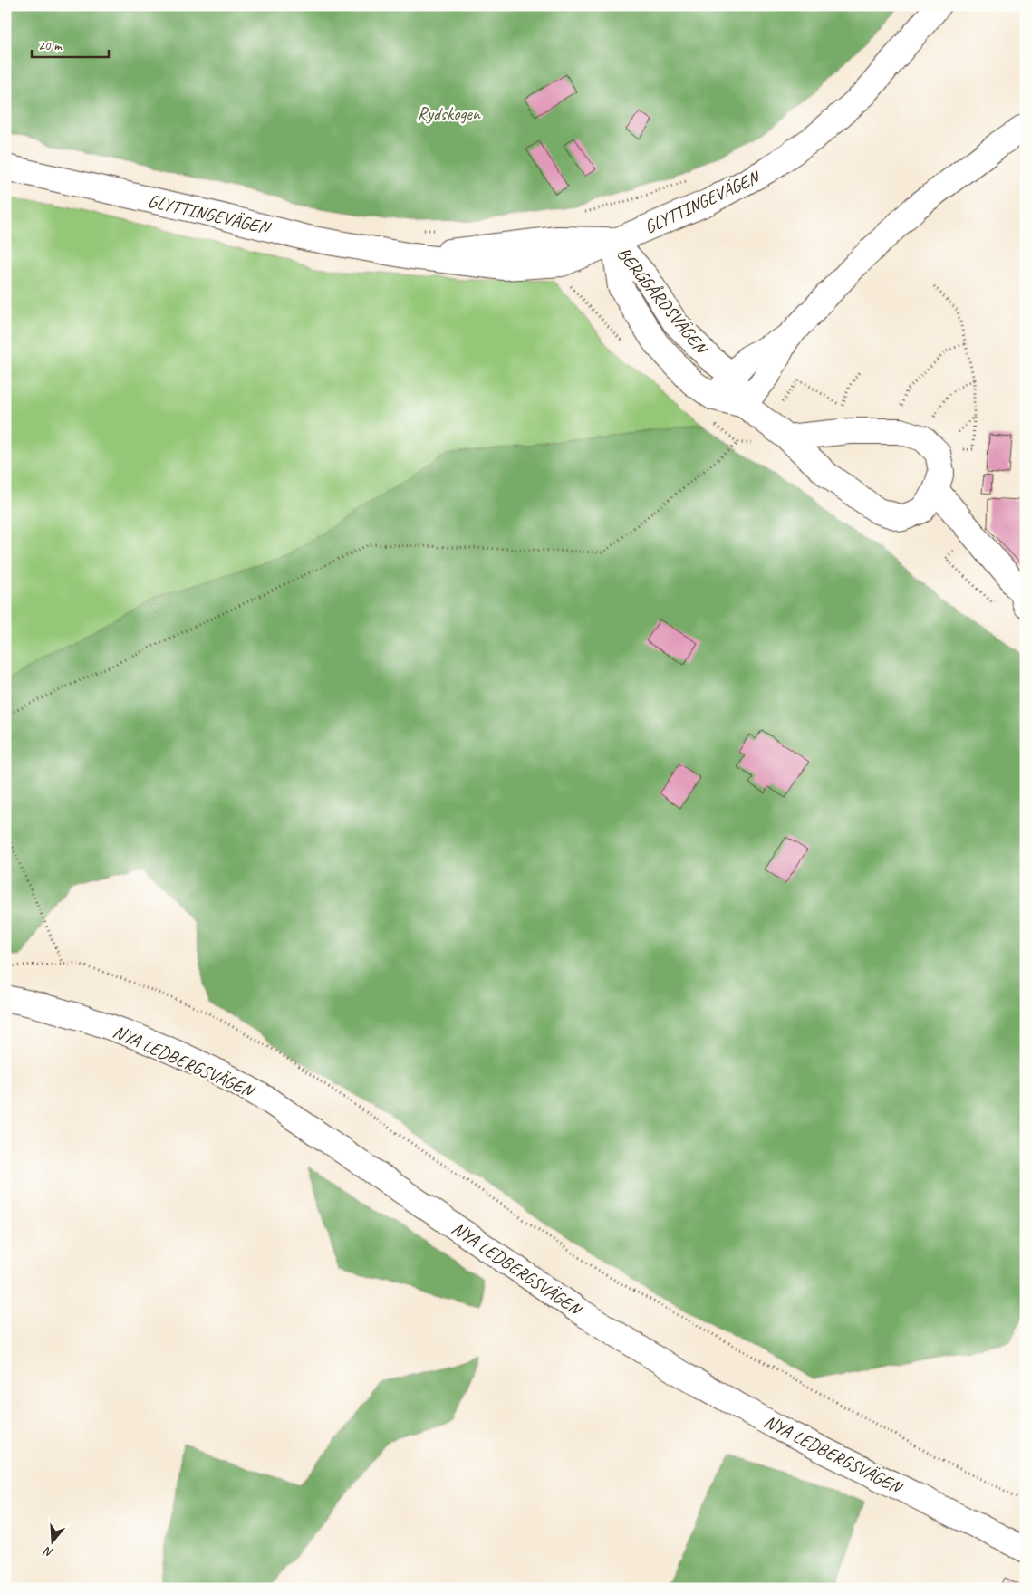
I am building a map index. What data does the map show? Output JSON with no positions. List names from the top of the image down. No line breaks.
{"streets":{"street":["GLYTTINGEVÄGEN","BERGGÅRDSVÄGEN","NYA LEDBERGSVÄGEN"]},"crossings":[["GLYTTINGEVÄGEN","BERGGÅRDSVÄGEN"]],"parks":["Rydskogen"],"scale_bar":"20 m","north":"bottom"}
